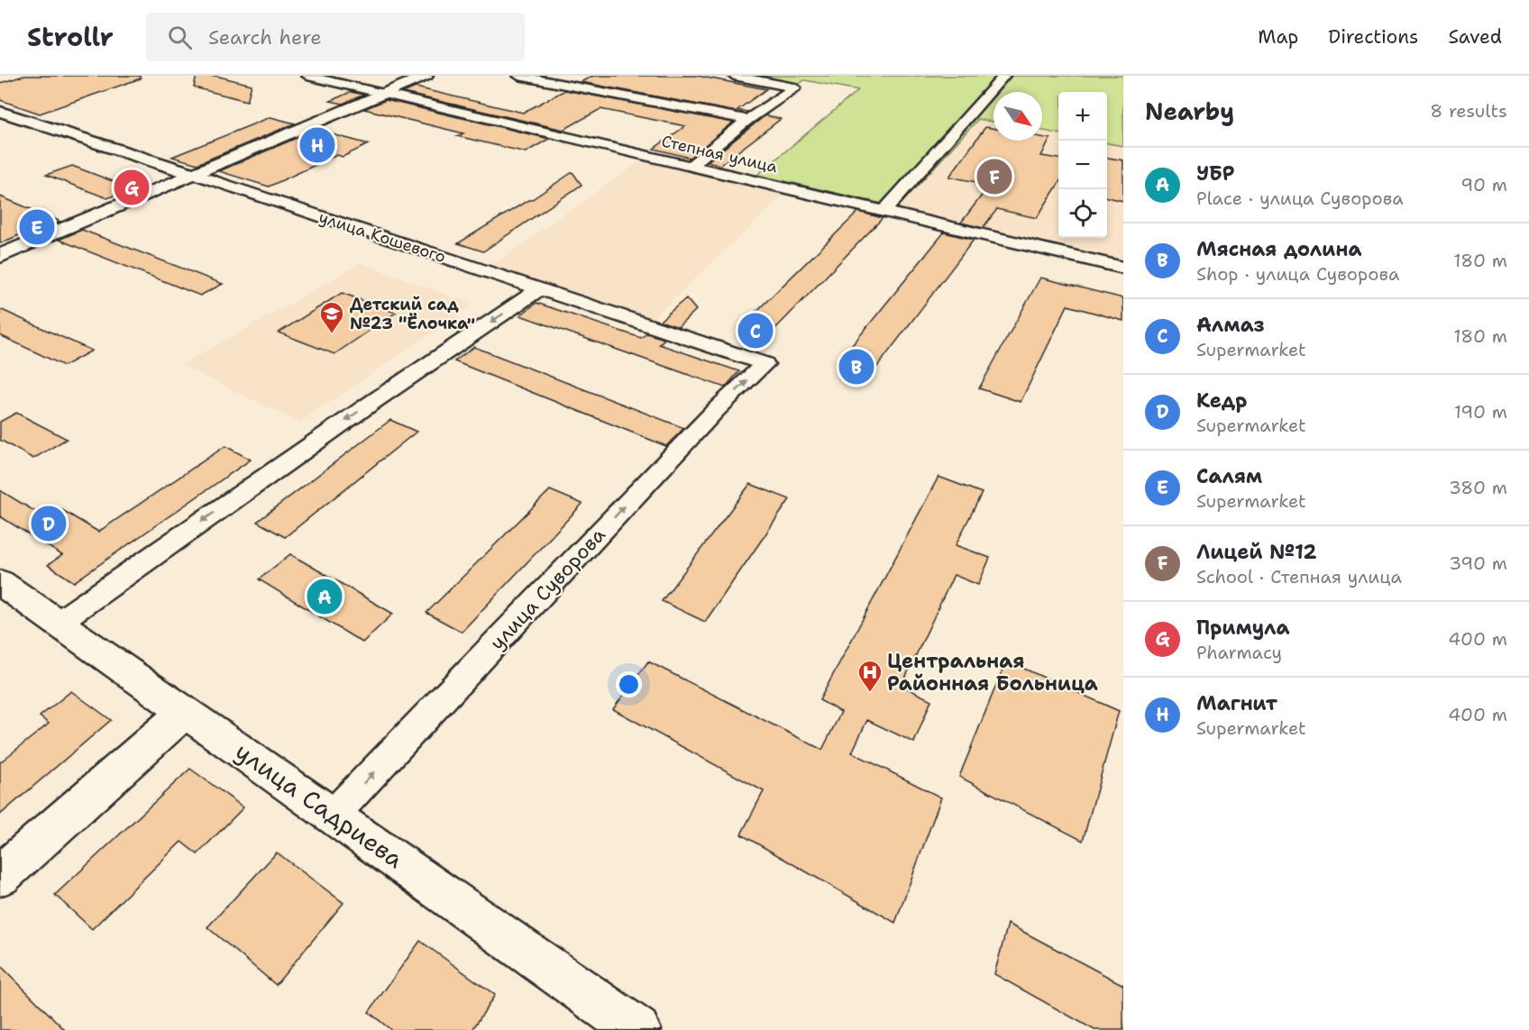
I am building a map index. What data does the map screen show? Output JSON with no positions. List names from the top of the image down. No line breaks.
{"streets":{"street":["Степная улица","улица Кошевого","улица Суворова","улица Садриева"]},"crossings":[["улица Кошевого","улица Суворова"],["улица Суворова","улица Садриева"]],"one_way":["улица Суворова"],"places":{"school or university":["Детский сад №23 \"Ёлочка\""],"hospital":["Центральная Районная Больница"]},"north":"bottom right","page":{"header":"Strollr","search":"Search here","nav":["Map","Directions","Saved"],"heading":["Nearby","8 results"],"map_buttons":["+","−"],"pins":["H","F","G","E","C","B","D","A"],"list":[{"mark":"A","name":"УБР","note":"Place · улица Суворова","value":"90 m"},{"mark":"B","name":"Мясная долина","note":"Shop · улица Суворова","value":"180 m"},{"mark":"C","name":"Алмаз","note":"Supermarket","value":"180 m"},{"mark":"D","name":"Кедр","note":"Supermarket","value":"190 m"},{"mark":"E","name":"Салям","note":"Supermarket","value":"380 m"},{"mark":"F","name":"Лицей №12","note":"School · Степная улица","value":"390 m"},{"mark":"G","name":"Примула","note":"Pharmacy","value":"400 m"},{"mark":"H","name":"Магнит","note":"Supermarket","value":"400 m"}]}}
